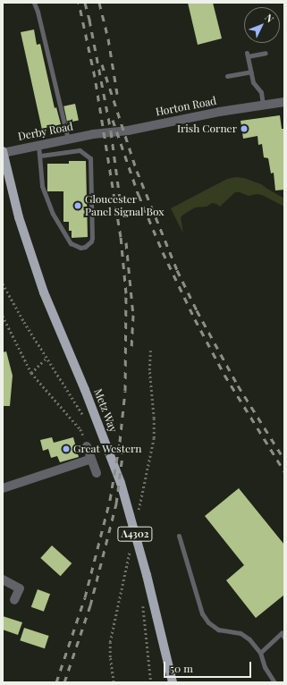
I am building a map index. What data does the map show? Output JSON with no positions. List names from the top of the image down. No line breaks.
{"streets":{"main road":["Metz Way","A4302"],"street":["Horton Road","Derby Road"]},"crossings":[["Horton Road","Derby Road"],["Derby Road","Metz Way"]],"places":["Irish Corner","Gloucester Panel Signal Box","Great Western"],"scale_bar":"50 m","north":"top right"}
